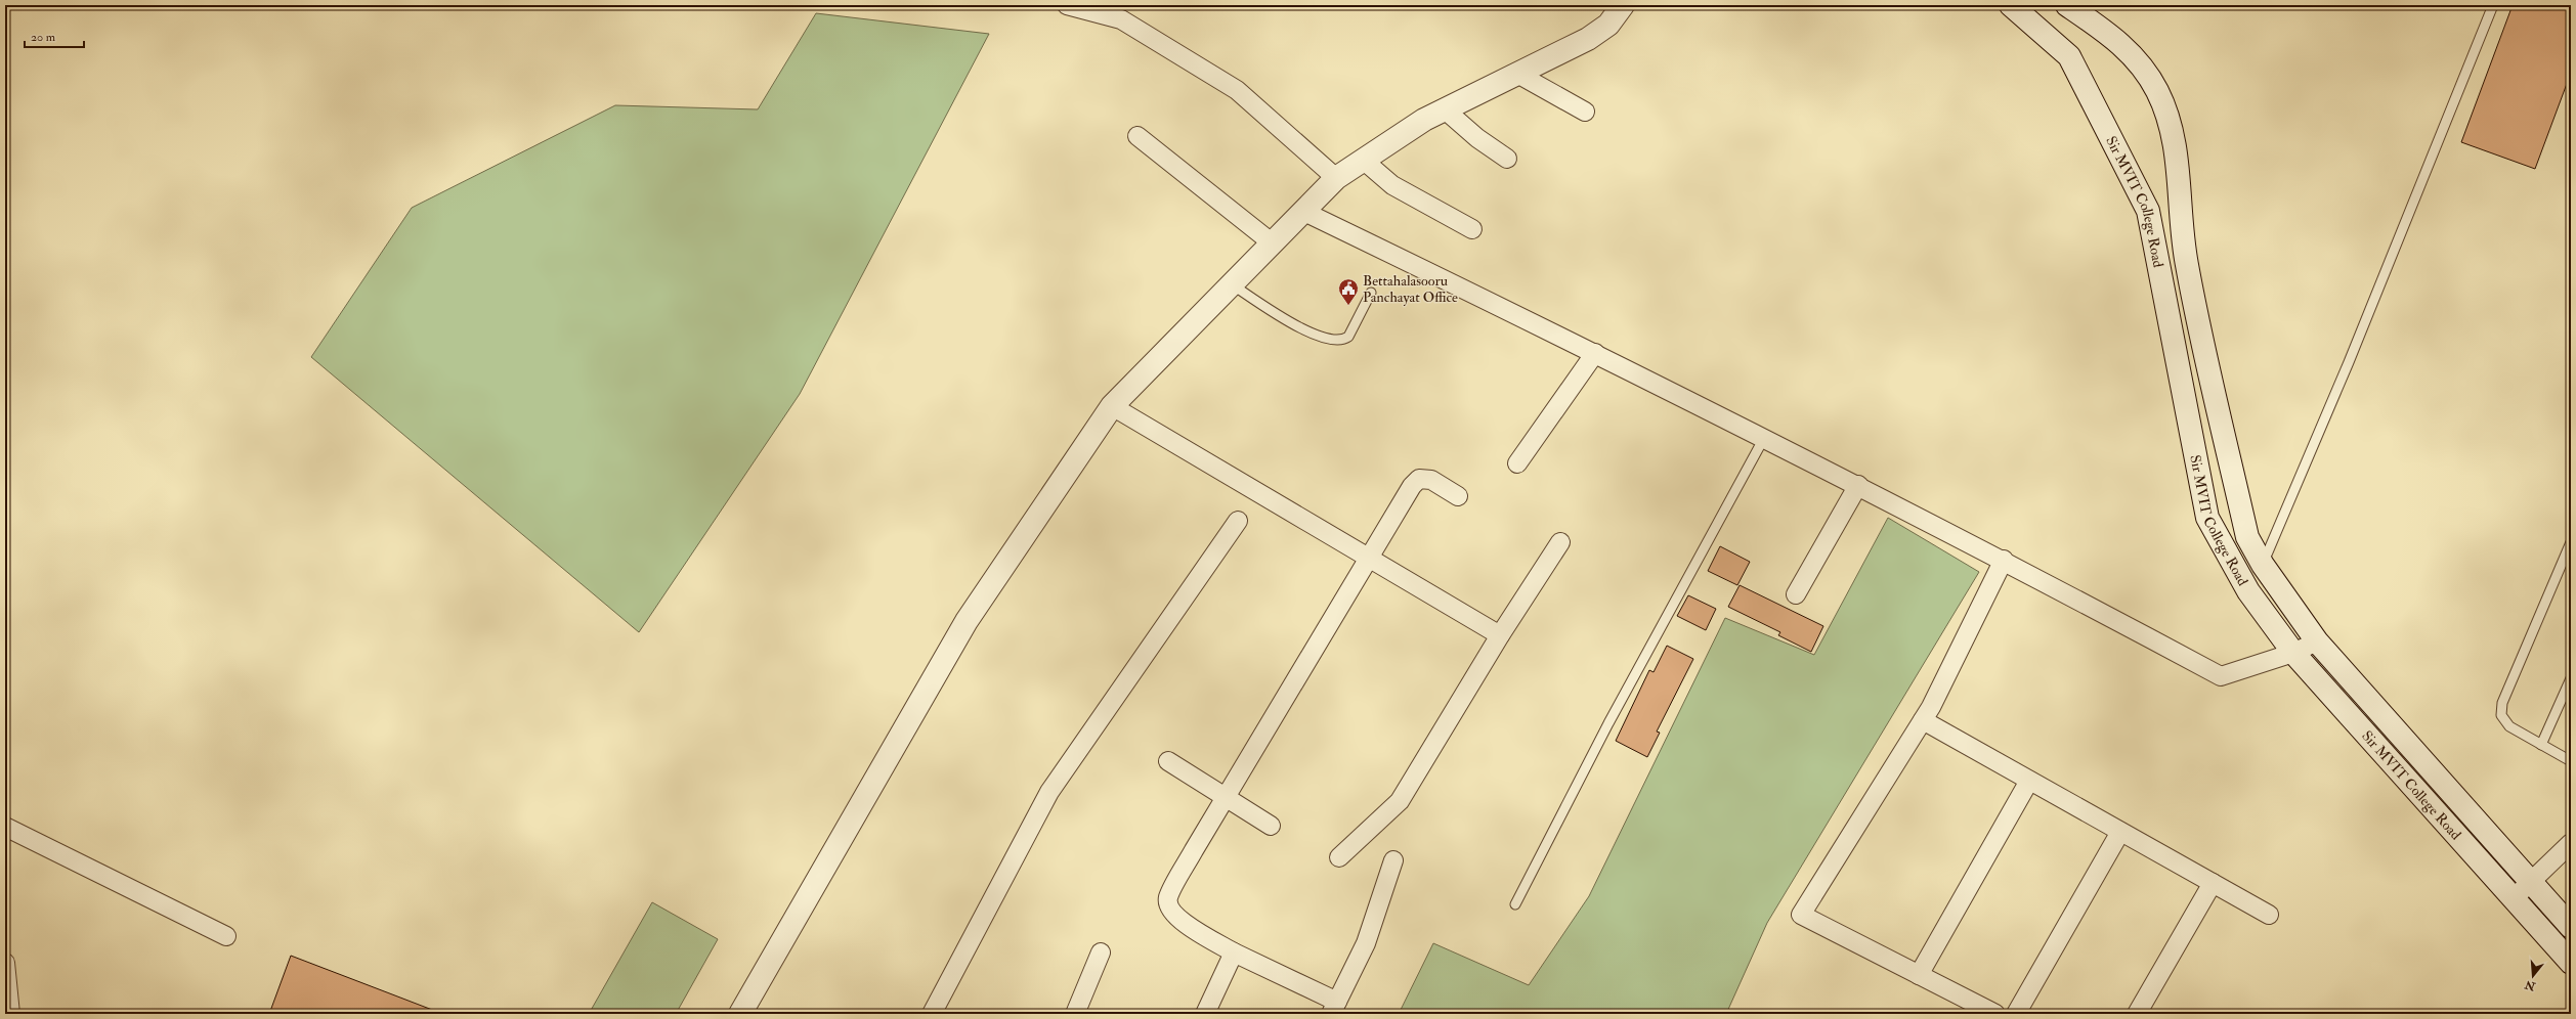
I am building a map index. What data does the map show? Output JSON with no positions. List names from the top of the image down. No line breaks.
{"streets":{"main road":["Sir MVIT College Road"]},"places":{"public building":["Bettahalasooru Panchayat Office"]},"scale_bar":"20 m","north":"bottom"}
